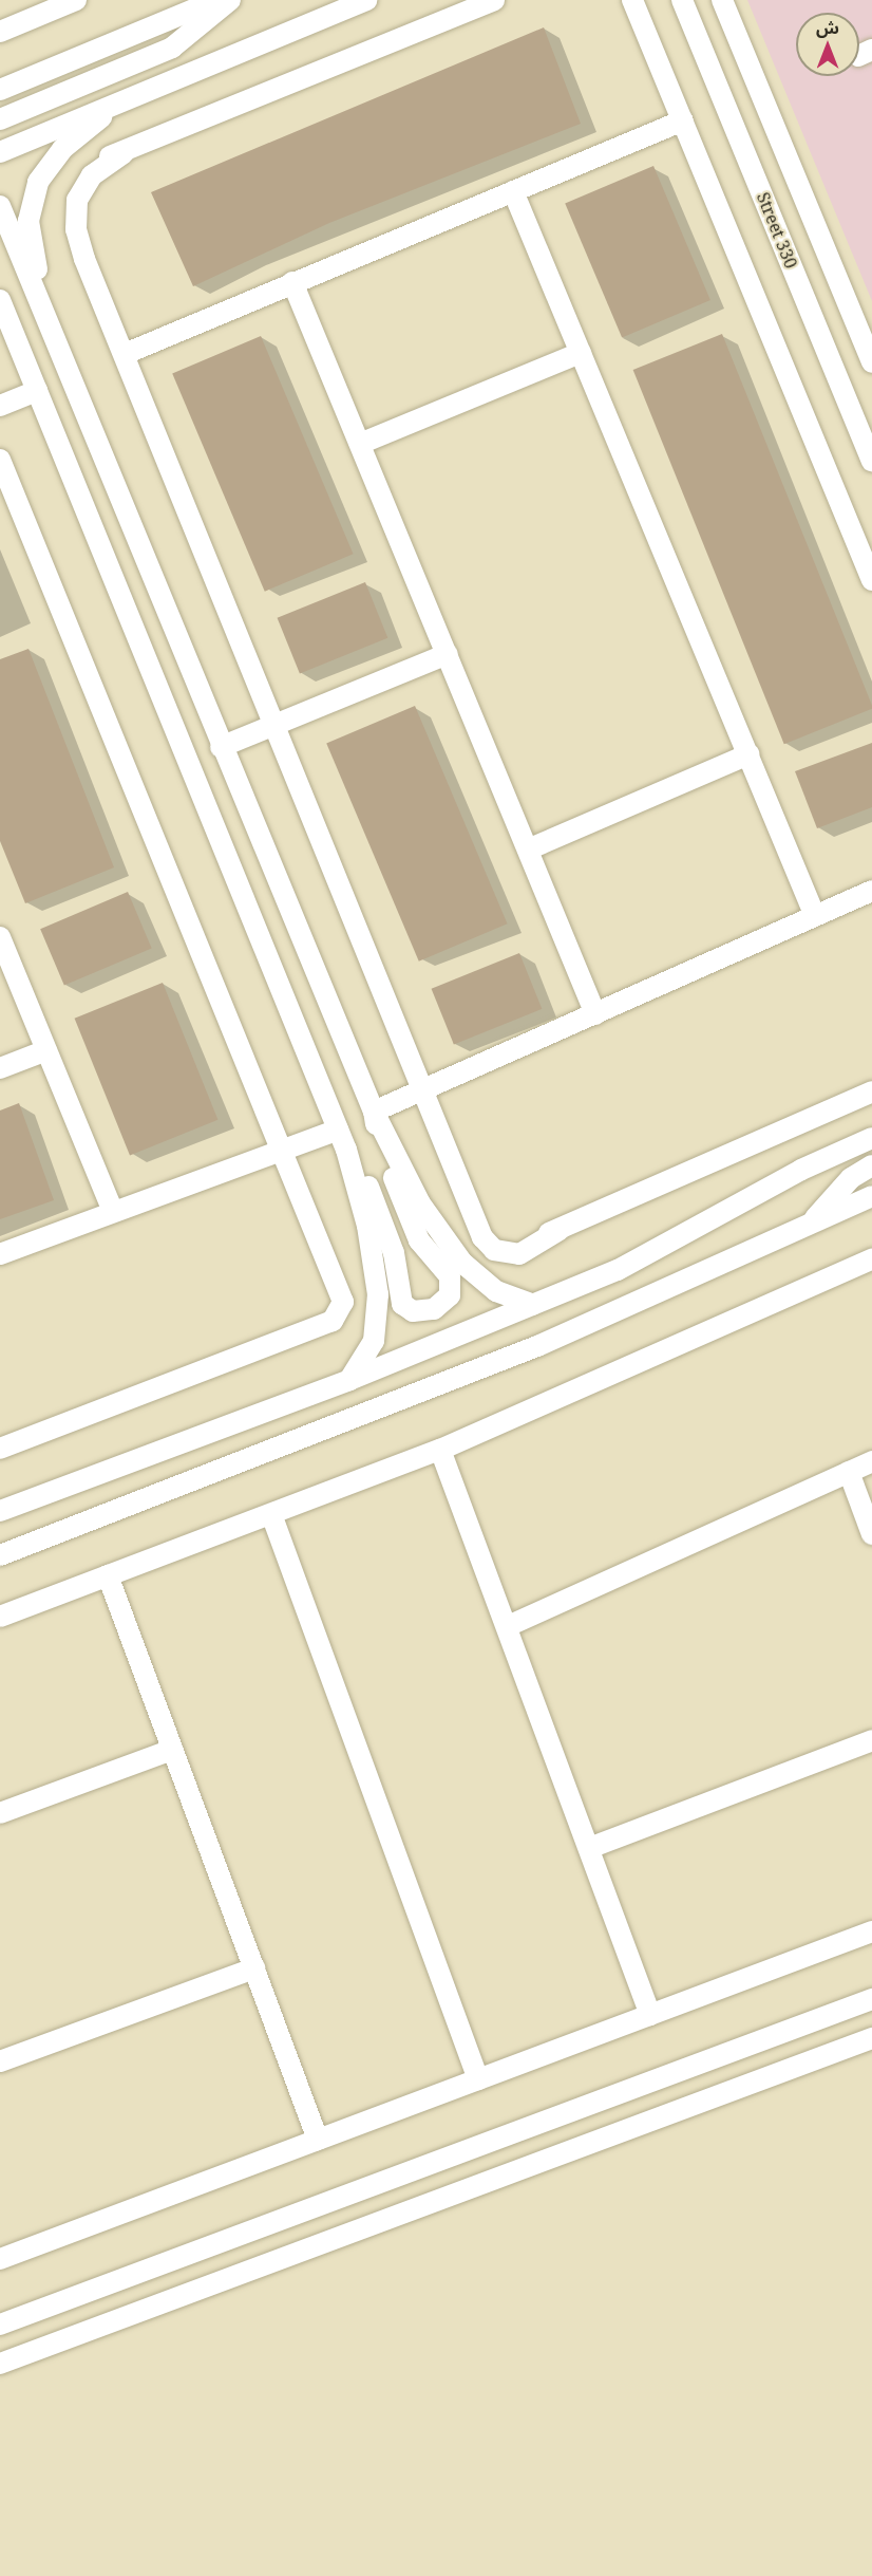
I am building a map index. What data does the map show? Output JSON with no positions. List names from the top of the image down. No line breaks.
{"streets":{"street":["Street 330"]},"north":"top"}
